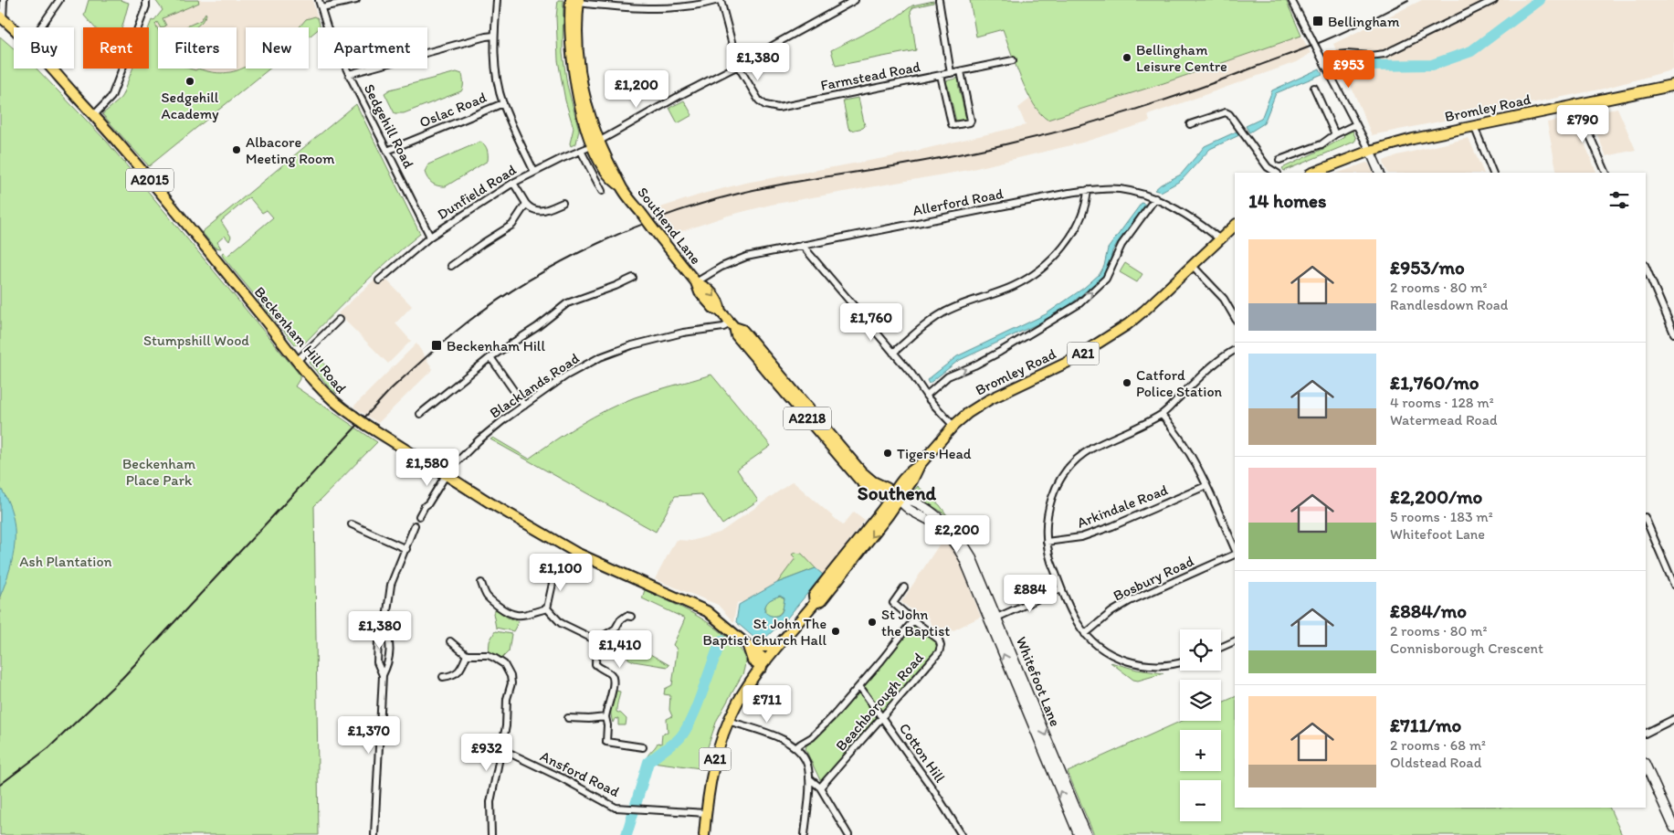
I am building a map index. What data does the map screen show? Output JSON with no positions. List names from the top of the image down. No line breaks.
{"streets":{"highway":["Bromley Road"],"main road":["A2015","Southend Lane","Beckenham Hill Road","A21","A2218"],"street":["Farmstead Road","Oslac Road","Sedgehill Road","Dunfield Road","Allerford Road","Blacklands Road","Arkindale Road","Bosbury Road","Whitefoot Lane","Beachborough Road","Cotton Hill","Ansford Road"]},"crossings":[["Farmstead Road","Dunfield Road"],["Bromley Road","Allerford Road"],["Bromley Road","Southend Lane"],["Bromley Road","Beckenham Hill Road"],["Bromley Road","Whitefoot Lane"],["Bromley Road","Ansford Road"],["Oslac Road","Sedgehill Road"],["Sedgehill Road","Dunfield Road"],["Dunfield Road","Southend Lane"],["Allerford Road","Southend Lane"],["Southend Lane","Blacklands Road"],["Southend Lane","Whitefoot Lane"],["Beckenham Hill Road","Blacklands Road"],["Beachborough Road","Cotton Hill"]],"districts":["Southend"],"parks":["Stumpshill Wood","Beckenham Place Park","Ash Plantation"],"places":{"transit":["Bellingham","Beckenham Hill"],"other":["Bellingham Leisure Centre","Sedgehill Academy","Albacore Meeting Room","Catford Police Station","Tigers Head","St John the Baptist","St John The Baptist Church Hall"]},"page":{"chip":["Buy","Rent","Filters","New","Apartment"],"price":["£1,380","£953","£1,200","£790","£1,760","£1,580","£2,200","£1,100","£884","£1,380","£1,410","£711","£1,370","£932"],"heading":"14 homes","list":[{"name":"£953/mo","note":"2 rooms · 80 m² · Randlesdown Road"},{"name":"£1,760/mo","note":"4 rooms · 128 m² · Watermead Road"},{"name":"£2,200/mo","note":"5 rooms · 183 m² · Whitefoot Lane"},{"name":"£884/mo","note":"2 rooms · 80 m² · Connisborough Crescent"},{"name":"£711/mo","note":"2 rooms · 68 m² · Oldstead Road"}],"map_buttons":["+","−"]}}
